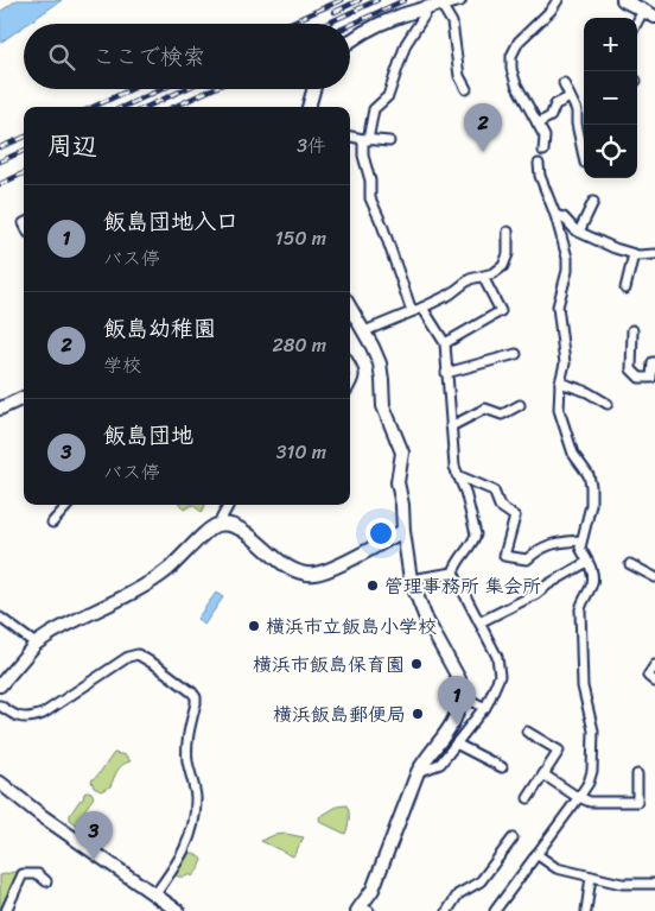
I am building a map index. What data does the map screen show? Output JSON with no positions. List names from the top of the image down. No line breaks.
{"places":["管理事務所 集会所","横浜市立飯島小学校","横浜市飯島保育園","横浜飯島郵便局"],"page":{"map_buttons":["+","−"],"search":"ここで検索","pins":["2","1","3"],"heading":["周辺","3件"],"list":[{"mark":"1","name":"飯島団地入口","note":"バス停","value":"150 m"},{"mark":"2","name":"飯島幼稚園","note":"学校","value":"280 m"},{"mark":"3","name":"飯島団地","note":"バス停","value":"310 m"}]}}
